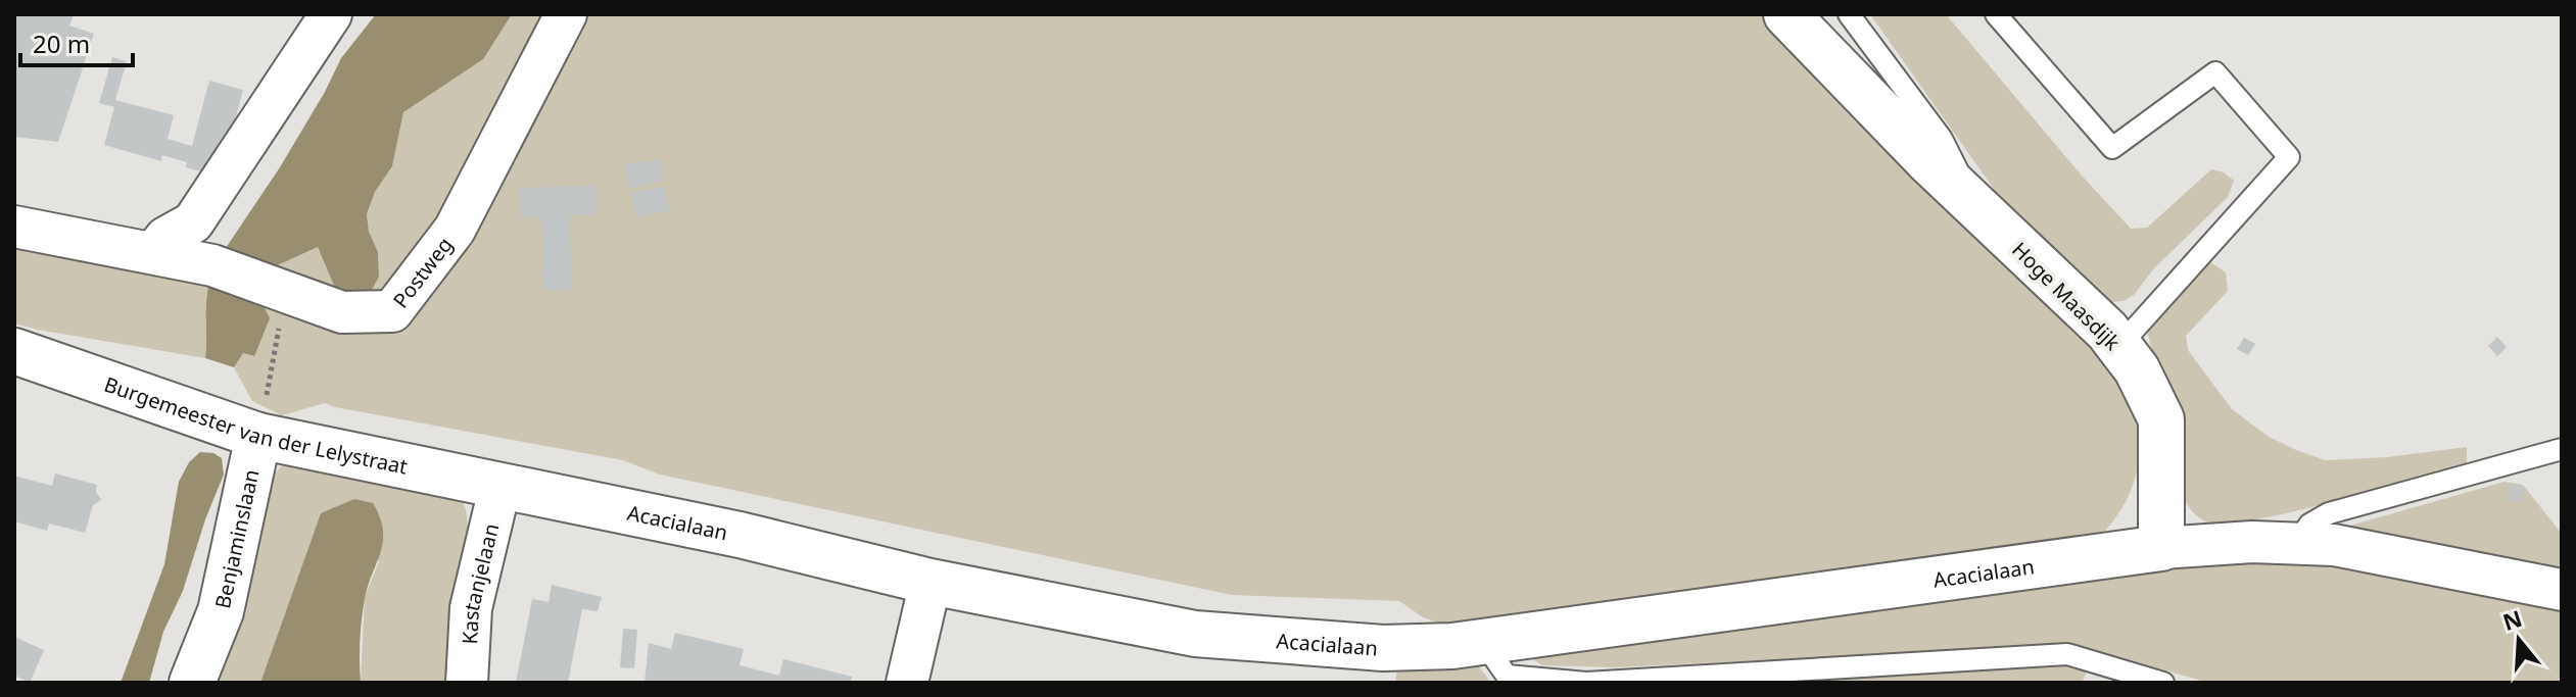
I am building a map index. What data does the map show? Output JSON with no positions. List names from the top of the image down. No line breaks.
{"streets":{"street":["Postweg","Hoge Maasdijk","Burgemeester van der Lelystraat","Acacialaan","Benjaminslaan","Kastanjelaan"]},"crossings":[["Hoge Maasdijk","Acacialaan"],["Burgemeester van der Lelystraat","Acacialaan"],["Burgemeester van der Lelystraat","Benjaminslaan"],["Burgemeester van der Lelystraat","Kastanjelaan"],["Acacialaan","Kastanjelaan"]],"scale_bar":"20 m","north":"top"}
